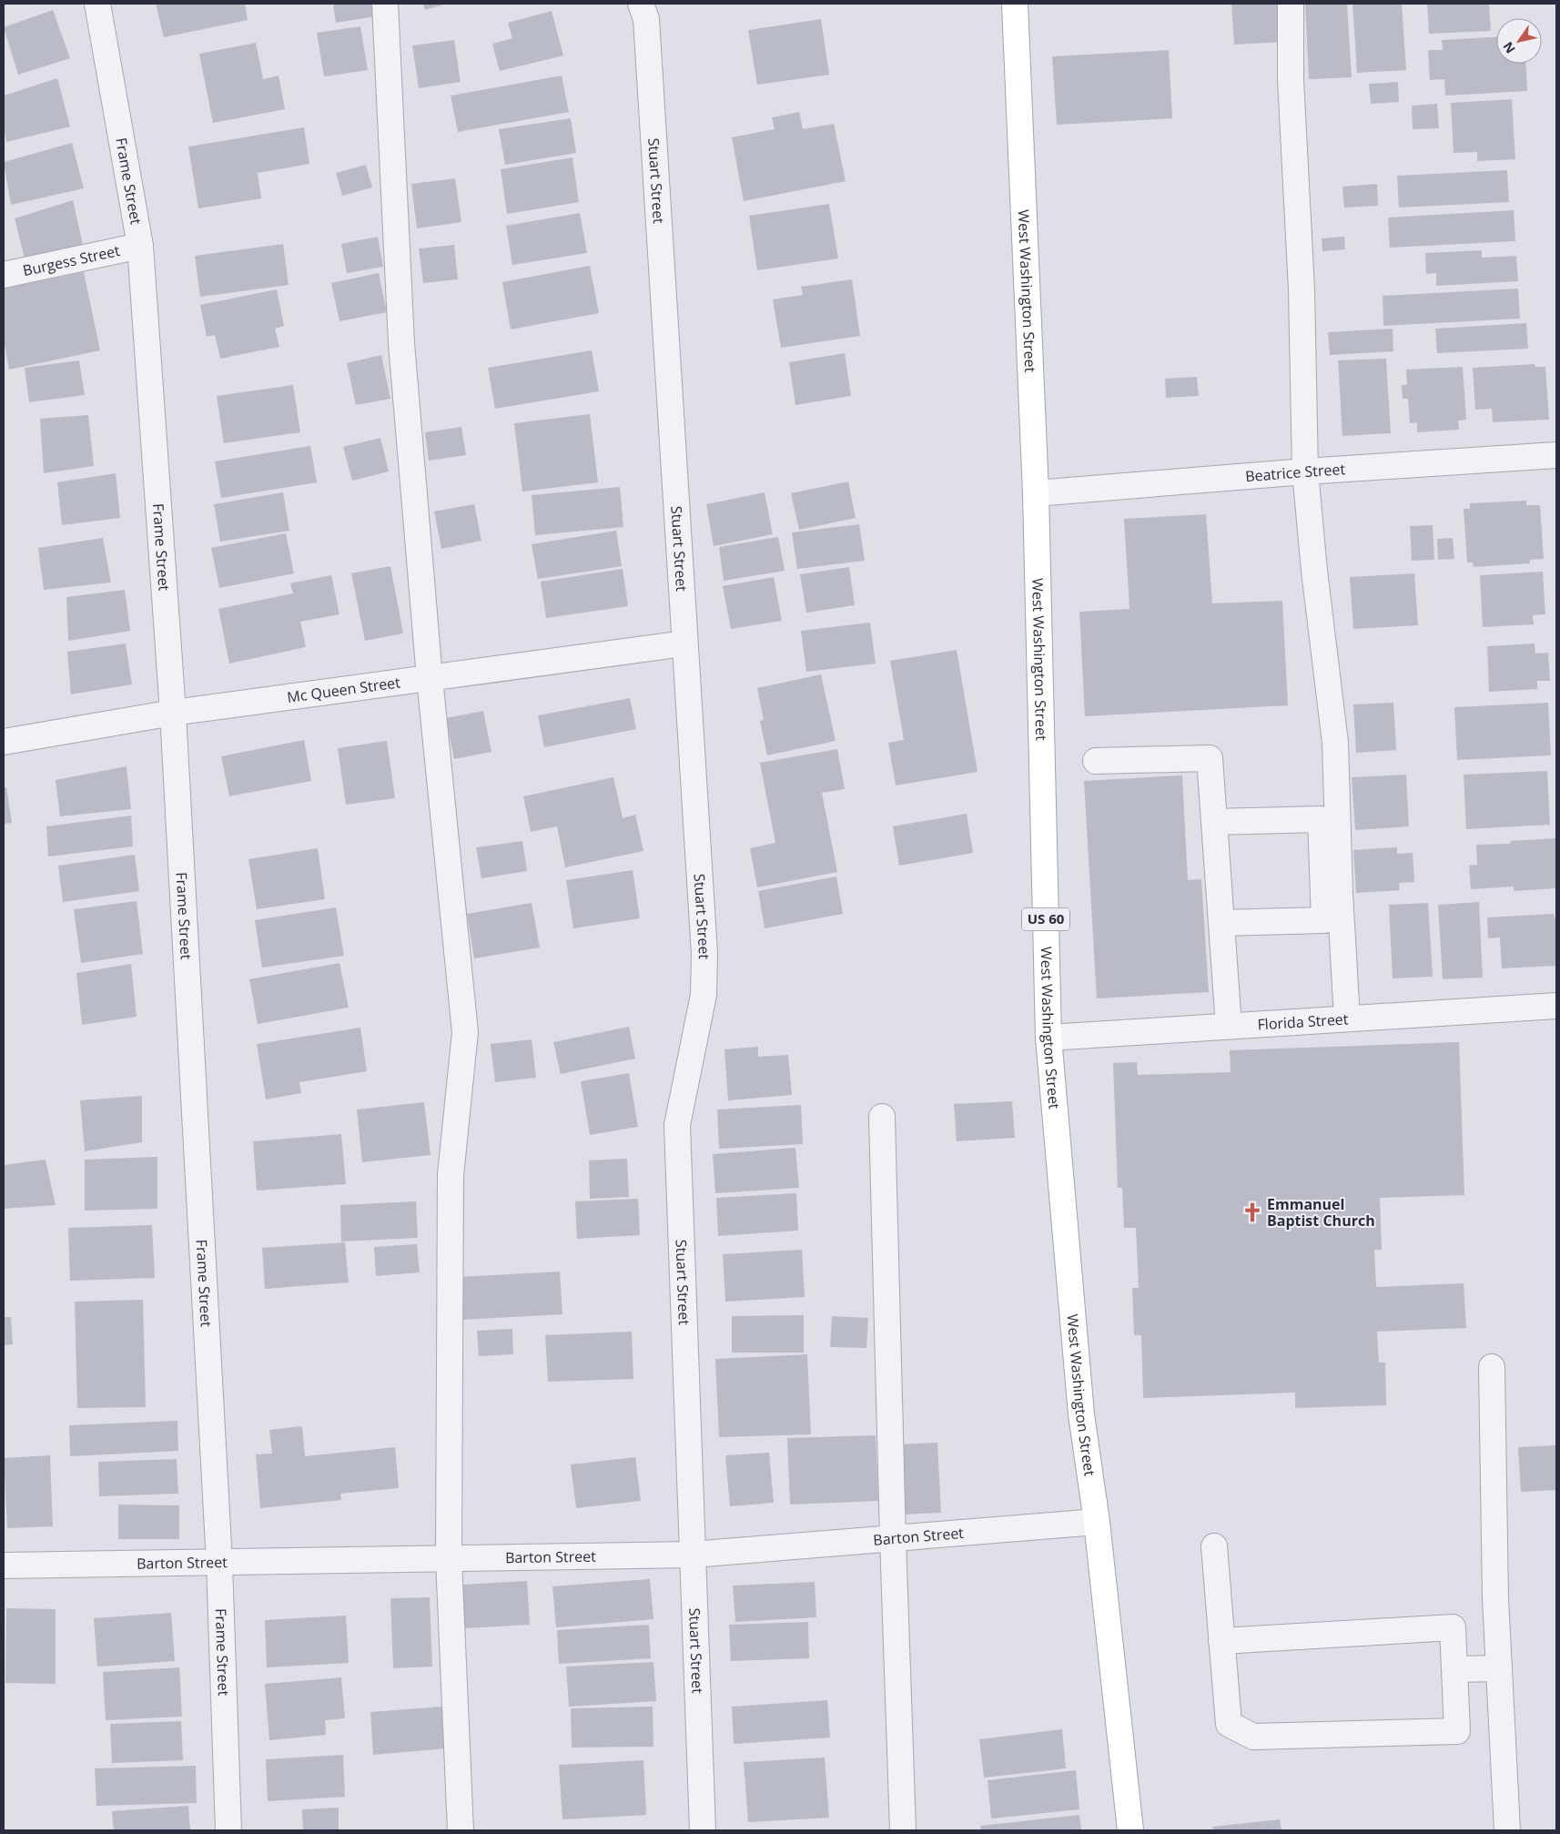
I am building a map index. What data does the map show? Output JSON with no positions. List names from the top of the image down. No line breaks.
{"streets":{"main road":["West Washington Street","US 60"],"street":["Frame Street","Stuart Street","Burgess Street","Beatrice Street","Mc Queen Street","Florida Street","Barton Street"]},"crossings":[["Frame Street","Burgess Street"],["Frame Street","Mc Queen Street"],["Frame Street","Barton Street"],["Stuart Street","Mc Queen Street"],["Stuart Street","Barton Street"],["West Washington Street","Beatrice Street"],["West Washington Street","Florida Street"],["West Washington Street","Barton Street"]],"places":{"church":["Emmanuel Baptist Church"]},"north":"bottom left"}
